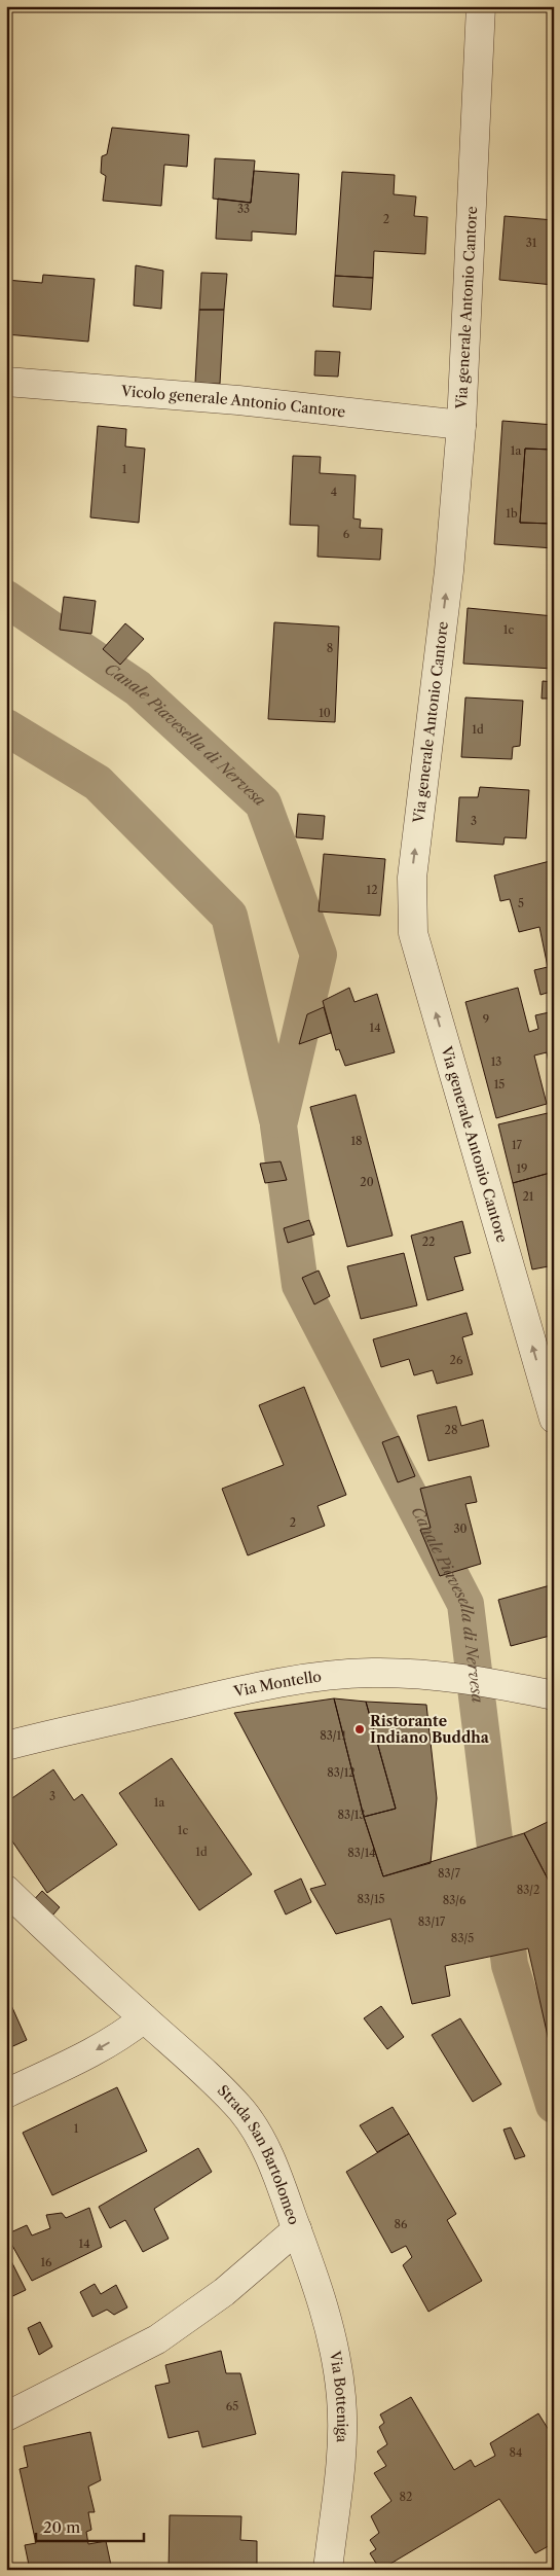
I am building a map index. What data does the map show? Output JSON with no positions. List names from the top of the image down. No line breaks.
{"streets":{"street":["Via generale Antonio Cantore","Vicolo generale Antonio Cantore","Via Montello","Strada San Bartolomeo","Via Botteniga"]},"crossings":[["Via generale Antonio Cantore","Vicolo generale Antonio Cantore"],["Strada San Bartolomeo","Via Botteniga"]],"one_way":["Via generale Antonio Cantore"],"water":["Canale Piavesella di Nervesa"],"places":["Ristorante Indiano Buddha"],"house_numbers":["33","2","31","1a","1","4","1b","6","1c","8","10","1d","3","12","5","9","14","13","15","18","17","19","20","21","22","26","28","2","30","83/11","83/12","3","1a","83/13","1c","1d","83/14","83/7","83/2","83/15","83/6","83/17","83/5","1","86","14","16","65","84","82"],"scale_bar":"20 m"}
